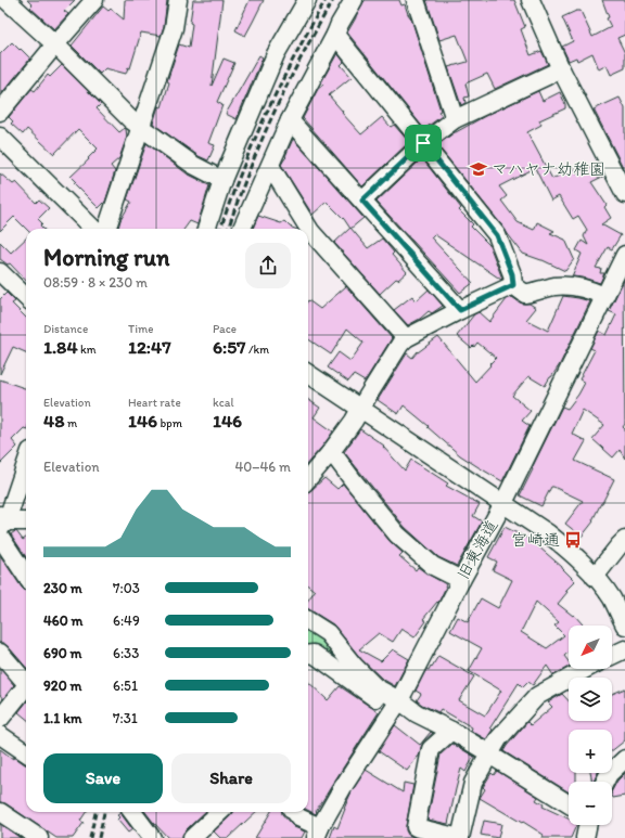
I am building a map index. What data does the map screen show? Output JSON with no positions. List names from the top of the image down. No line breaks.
{"streets":{"street":["旧東海道"]},"places":{"school or university":["マハヤナ幼稚園"],"bus stop":["宮崎通"]},"north":"bottom left","page":{"heading":["Morning run","08:59 · 8 × 230 m"],"stats":[["Distance","1.84 km"],["Time","12:47"],["Pace","6:57 /km"],["Elevation","48 m"],["Heart rate","146 bpm"],["kcal","146"]],"chart":["Elevation","40–46 m"],"list":[{"name":"230 m","note":"7:03"},{"name":"460 m","note":"6:49"},{"name":"690 m","note":"6:33"},{"name":"920 m","note":"6:51"},{"name":"1.1 km","note":"7:31"}],"map_buttons":["+","−"],"buttons":["Save","Share"]}}
